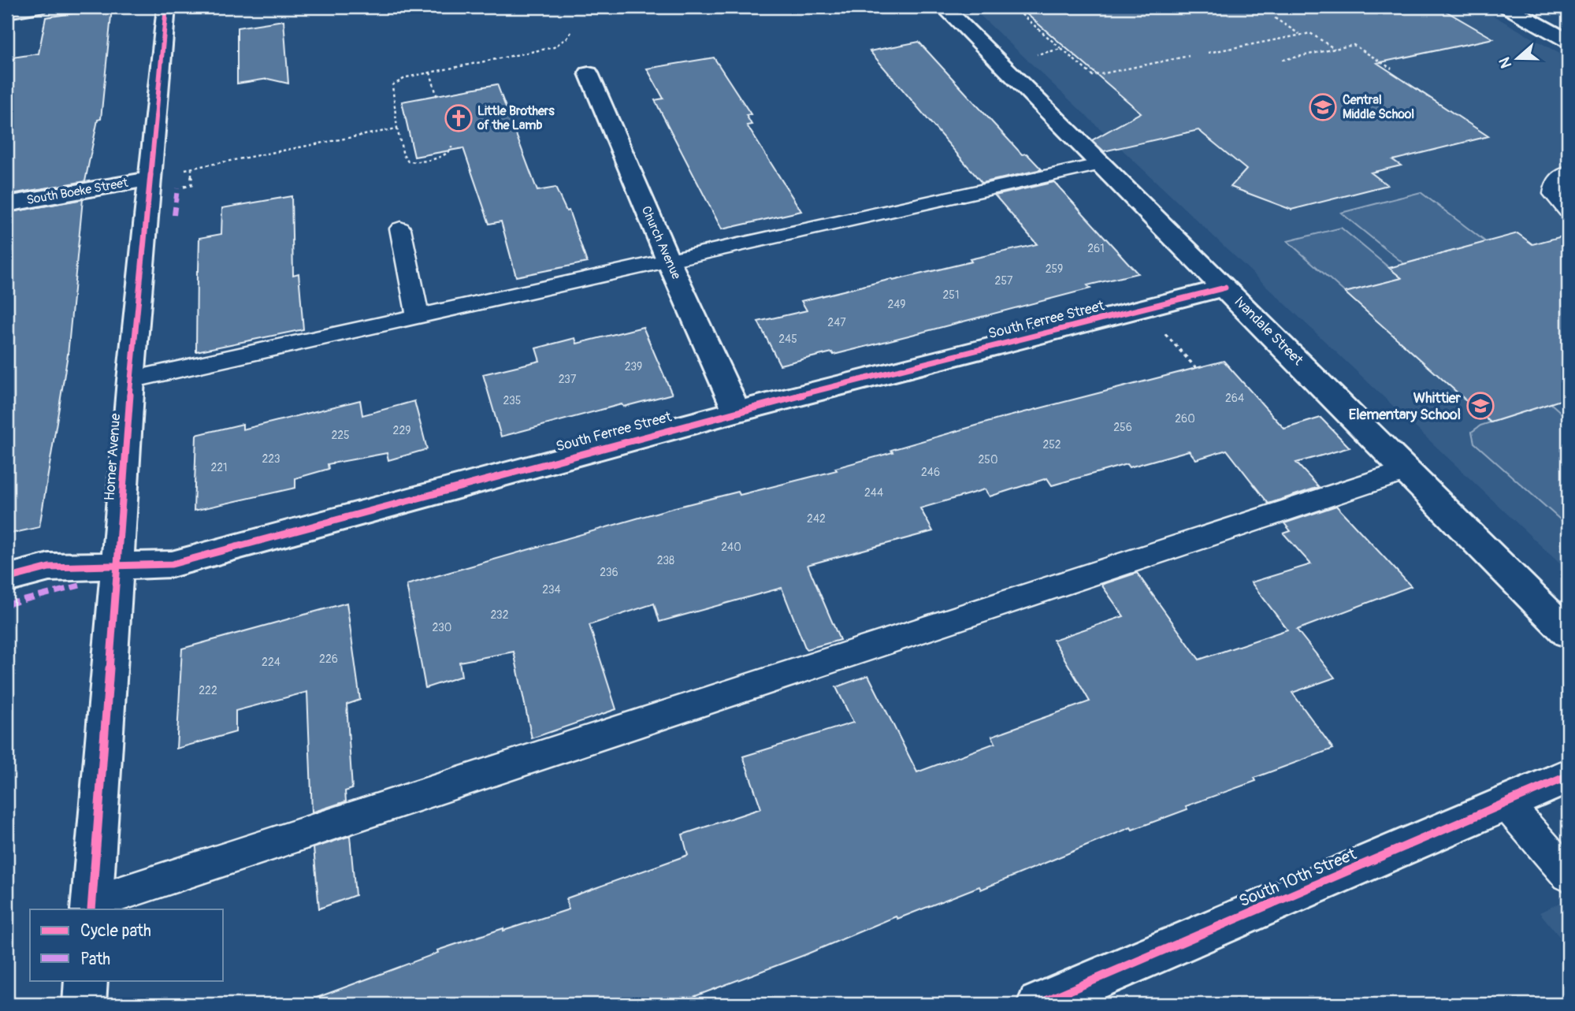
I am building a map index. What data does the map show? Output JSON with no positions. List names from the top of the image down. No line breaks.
{"streets":{"street":["South Boeke Street","Church Avenue","South Ferree Street","Ivandale Street","Homer Avenue","South 10th Street"]},"crossings":[["South Boeke Street","Homer Avenue"],["Church Avenue","South Ferree Street"],["South Ferree Street","Ivandale Street"],["South Ferree Street","Homer Avenue"]],"places":{"school or university":["Central Middle School","Whittier Elementary School"],"church":["Little Brothers of the Lamb"]},"house_numbers":["261","259","257","251","249","247","245","239","237","264","235","260","256","229","225","252","223","250","221","246","244","242","240","238","236","234","232","230","226","224","222"],"legend":["Cycle path","Path"],"north":"left"}
